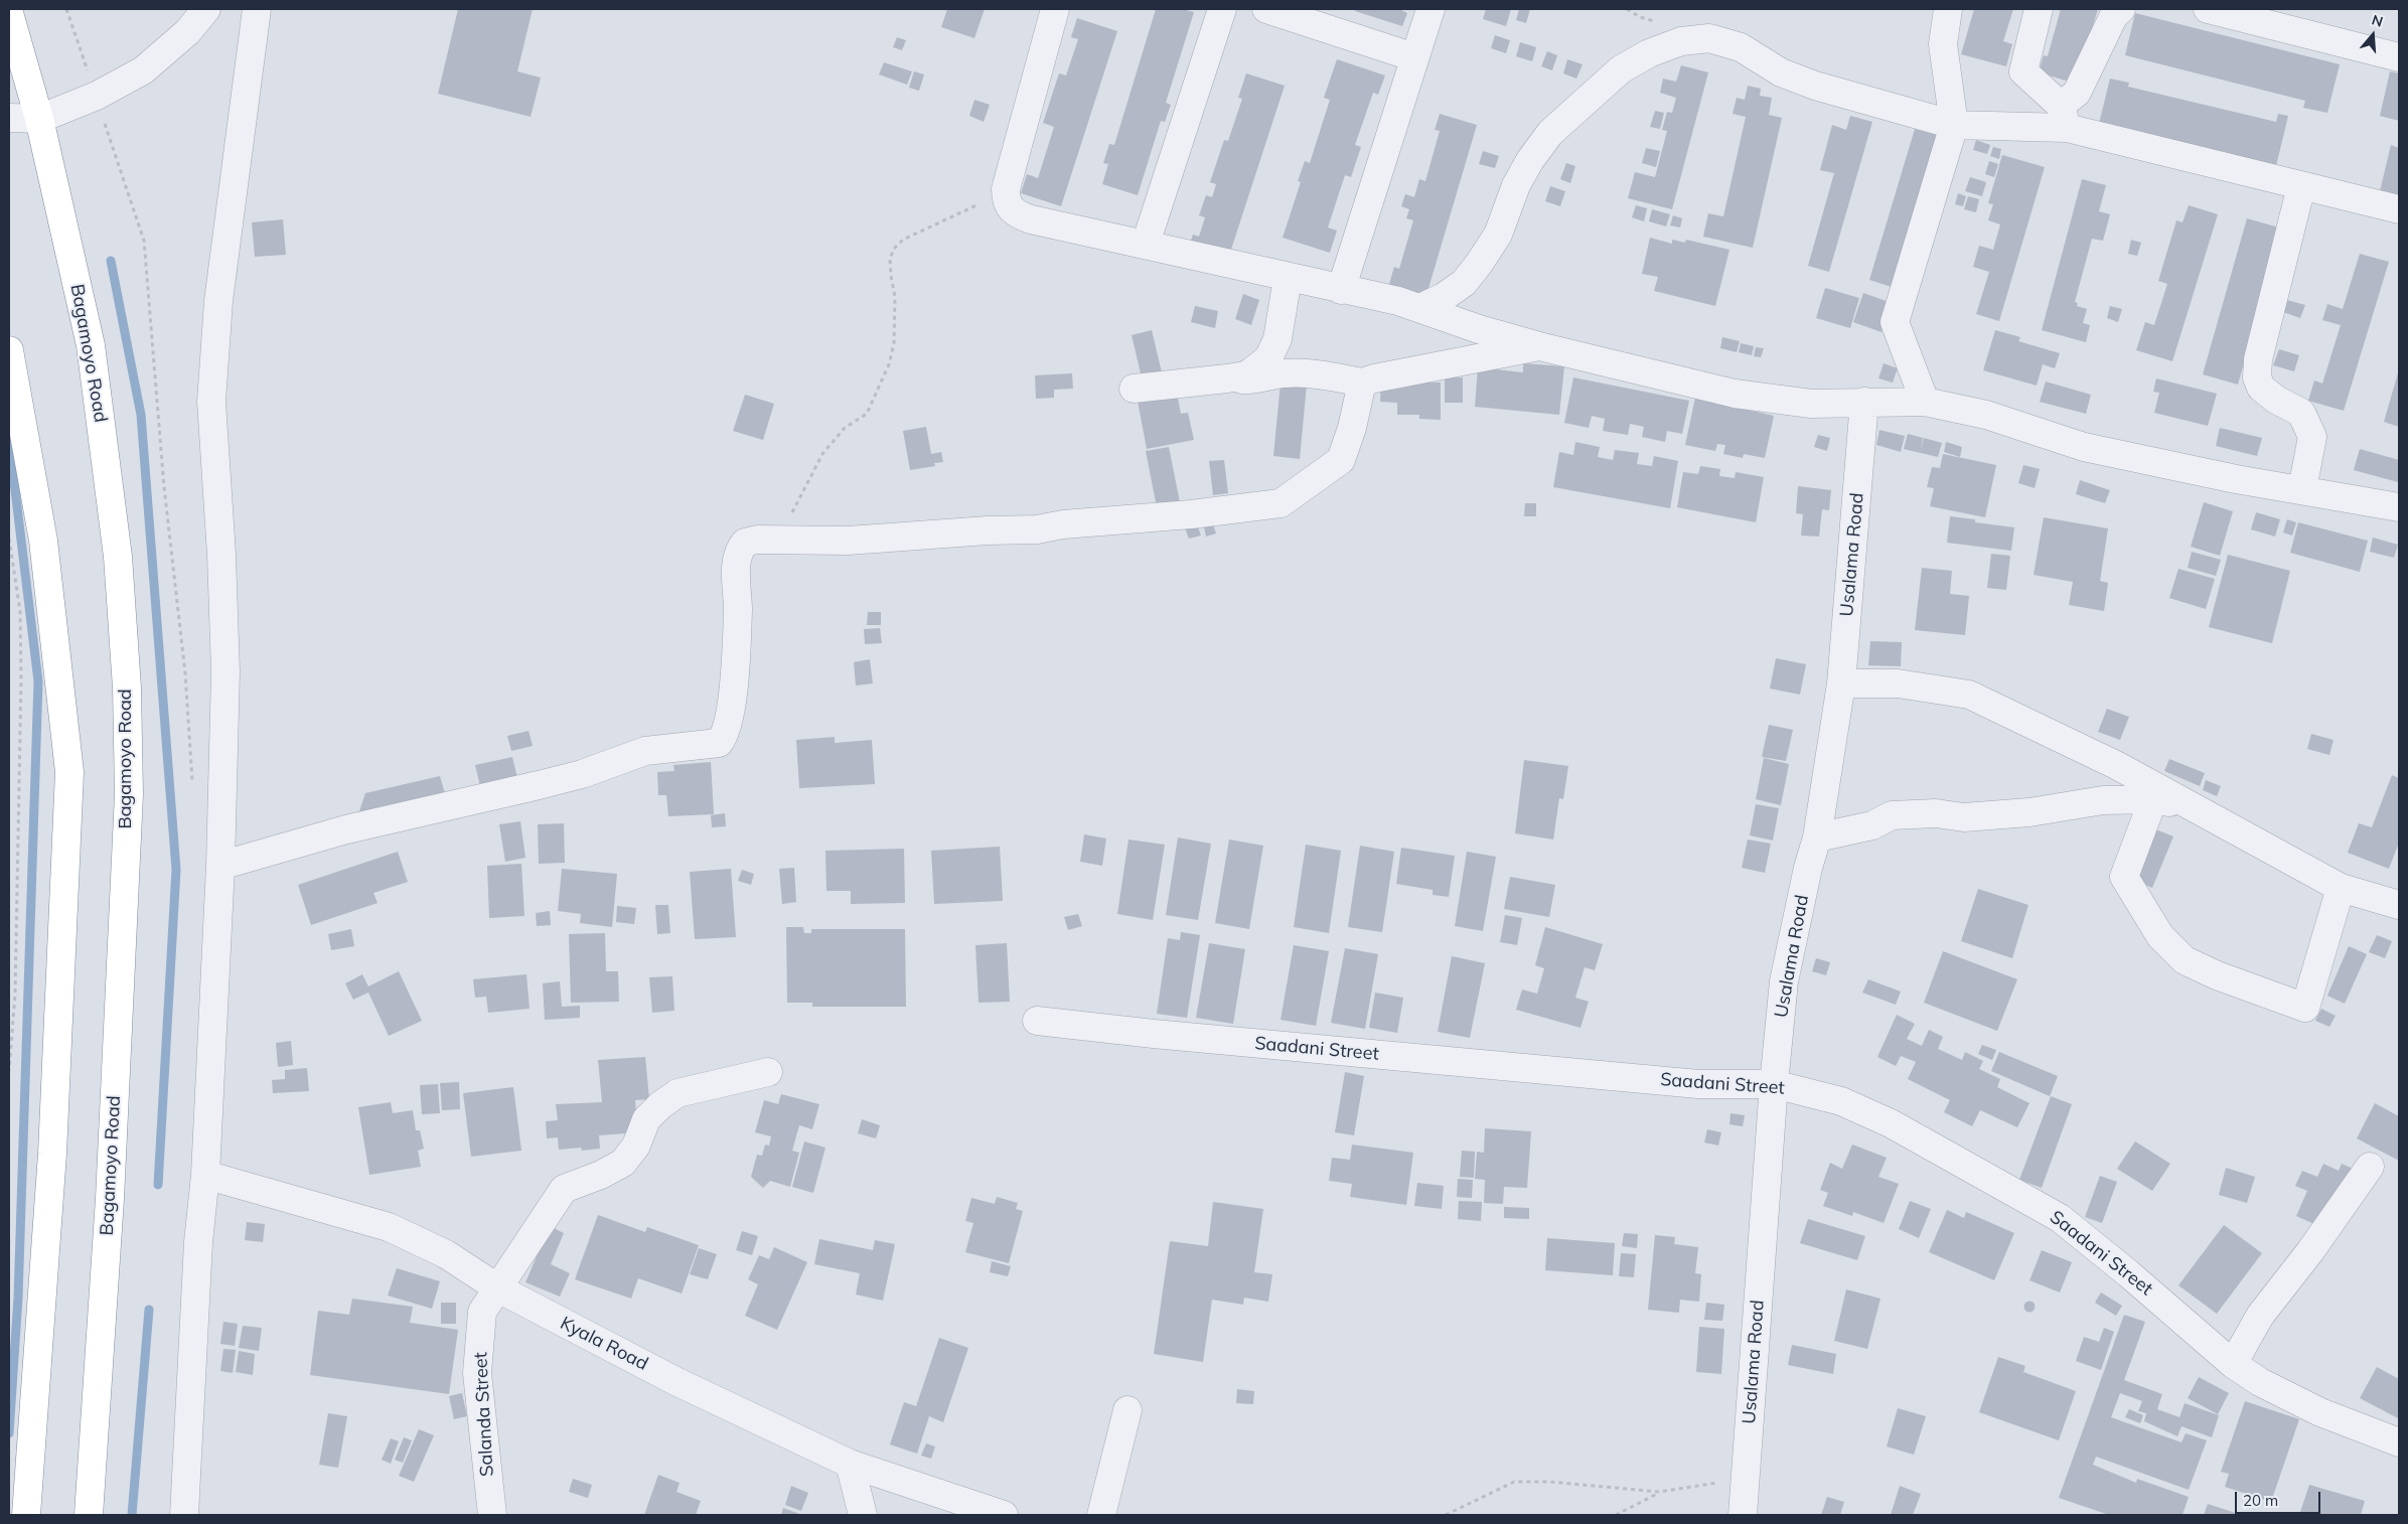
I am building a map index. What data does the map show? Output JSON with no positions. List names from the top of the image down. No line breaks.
{"streets":{"highway":["Bagamoyo Road"],"street":["Usalama Road","Saadani Street","Kyala Road","Salanda Street"]},"crossings":[["Usalama Road","Saadani Street"],["Kyala Road","Salanda Street"]],"scale_bar":"20 m","north":"top"}
